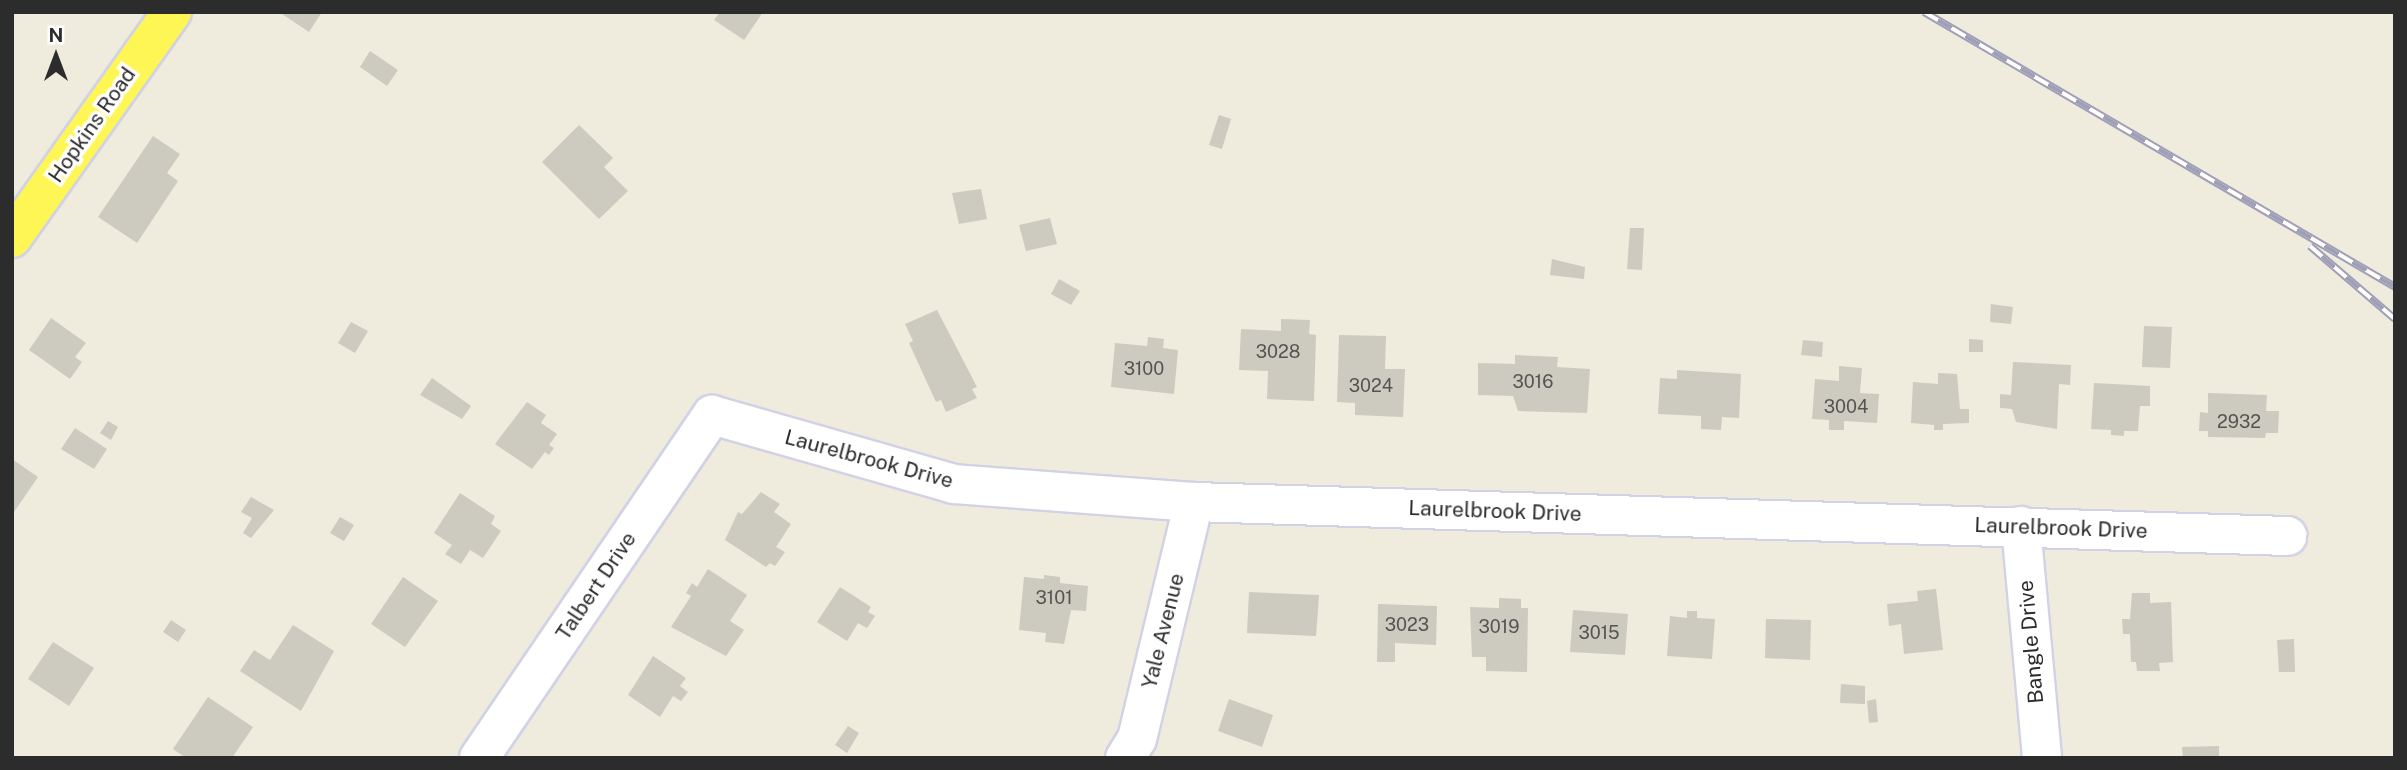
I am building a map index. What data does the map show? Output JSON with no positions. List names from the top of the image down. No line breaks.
{"streets":{"main road":["Hopkins Road"],"street":["Laurelbrook Drive","Talbert Drive","Yale Avenue","Bangle Drive"]},"crossings":[["Laurelbrook Drive","Talbert Drive"],["Laurelbrook Drive","Yale Avenue"],["Laurelbrook Drive","Bangle Drive"]],"house_numbers":["3028","3100","3016","3024","3004","2932","3101","3023","3019","3015"],"north":"top"}
